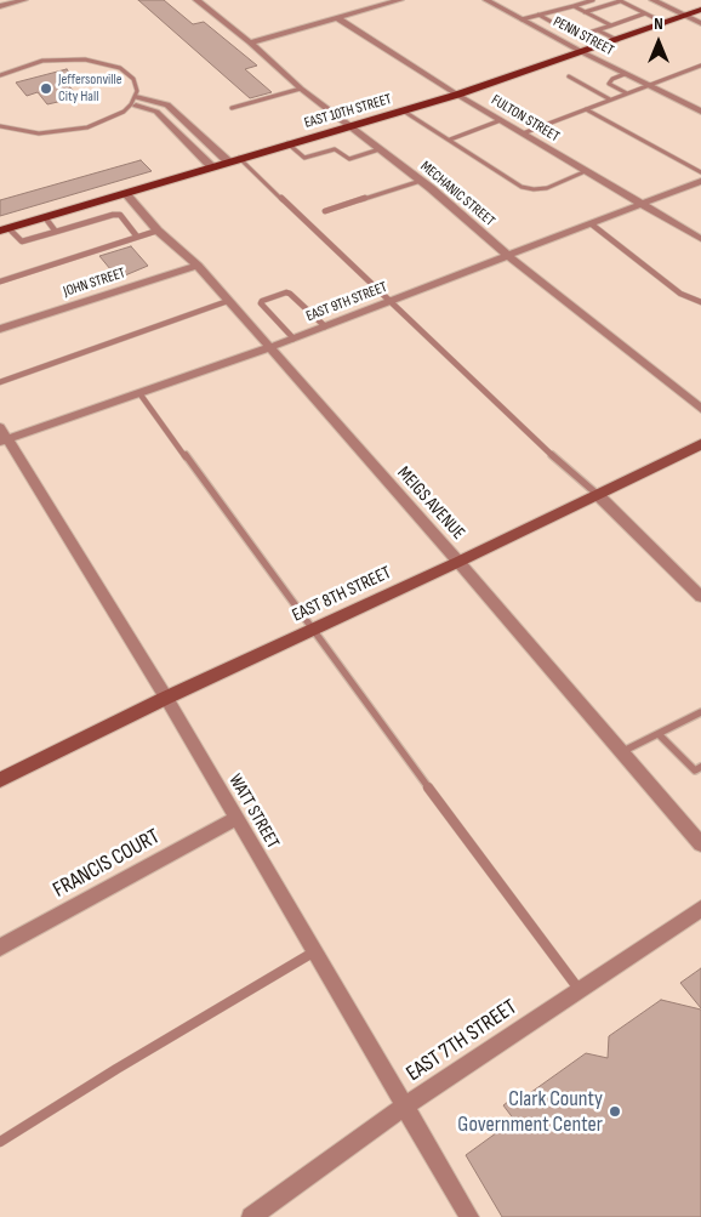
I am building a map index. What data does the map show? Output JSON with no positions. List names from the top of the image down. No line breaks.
{"streets":{"main road":["EAST 10TH STREET","EAST 8TH STREET"],"street":["PENN STREET","FULTON STREET","MECHANIC STREET","JOHN STREET","EAST 9TH STREET","MEIGS AVENUE","WATT STREET","FRANCIS COURT","EAST 7TH STREET"]},"crossings":[["PENN STREET","EAST 10TH STREET"],["EAST 10TH STREET","FULTON STREET"],["EAST 10TH STREET","MECHANIC STREET"],["EAST 10TH STREET","MEIGS AVENUE"],["FULTON STREET","EAST 9TH STREET"],["MECHANIC STREET","EAST 9TH STREET"],["JOHN STREET","MEIGS AVENUE"],["EAST 9TH STREET","MEIGS AVENUE"],["EAST 9TH STREET","WATT STREET"],["MEIGS AVENUE","EAST 8TH STREET"],["EAST 8TH STREET","WATT STREET"],["WATT STREET","FRANCIS COURT"],["WATT STREET","EAST 7TH STREET"]],"places":["Jeffersonville City Hall","Clark County Government Center"],"north":"top"}
